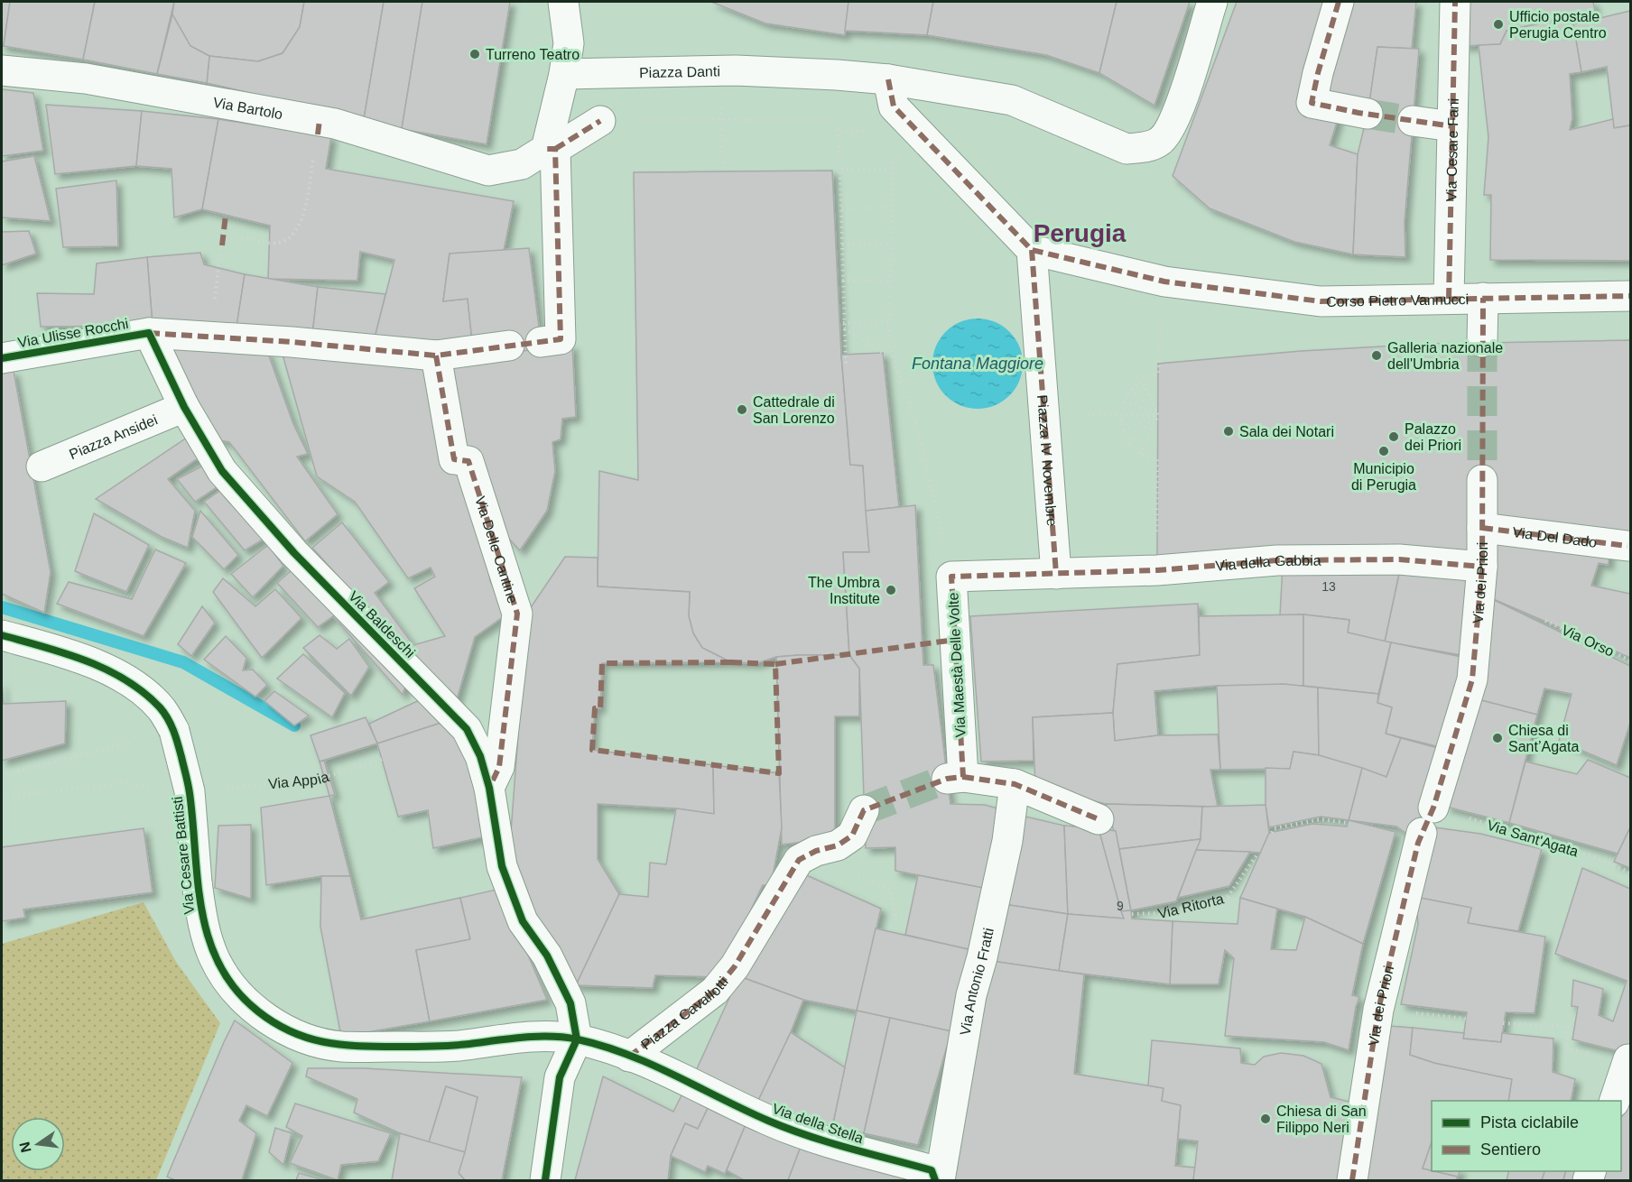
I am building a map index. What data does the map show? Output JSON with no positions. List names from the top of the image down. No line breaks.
{"streets":{"street":["Piazza Danti","Via Bartolo","Via Cesare Fani","Corso Pietro Vannucci","Via Ulisse Rocchi","Piazza Ansidei","Piazza IV Novembre","Via Del Dado","Via Delle Cantine","Via della Gabbia","Via dei Priori","Via Baldeschi","Via Maestà Delle Volte","Via Cesare Battisti","Via Antonio Fratti","Piazza Cavallotti","Via della Stella"],"path":["Via Orso","Via Appia","Via Sant'Agata","Via Ritorta"]},"crossings":[["Via Cesare Fani","Corso Pietro Vannucci"],["Via Ulisse Rocchi","Via Delle Cantine"],["Via Ulisse Rocchi","Via Baldeschi"],["Piazza Ansidei","Via Baldeschi"],["Piazza IV Novembre","Via della Gabbia"],["Piazza IV Novembre","Via Maestà Delle Volte"],["Via Del Dado","Via dei Priori"],["Via Delle Cantine","Via Baldeschi"],["Via della Gabbia","Via dei Priori"],["Via della Gabbia","Via Maestà Delle Volte"],["Via dei Priori","Via Sant'Agata"],["Via Baldeschi","Via Cesare Battisti"],["Via Maestà Delle Volte","Via Antonio Fratti"],["Via Cesare Battisti","Piazza Cavallotti"],["Via Cesare Battisti","Via della Stella"]],"districts":["Perugia"],"water":["Fontana Maggiore"],"places":["Ufficio postale Perugia Centro","Turreno Teatro","Galleria nazionale dell'Umbria","Cattedrale di San Lorenzo","Sala dei Notari","Palazzo dei Priori","Municipio di Perugia","The Umbra Institute","Chiesa di Sant’Agata","Chiesa di San Filippo Neri"],"house_numbers":["13","9"],"legend":["Pista ciclabile","Sentiero"],"north":"left"}
